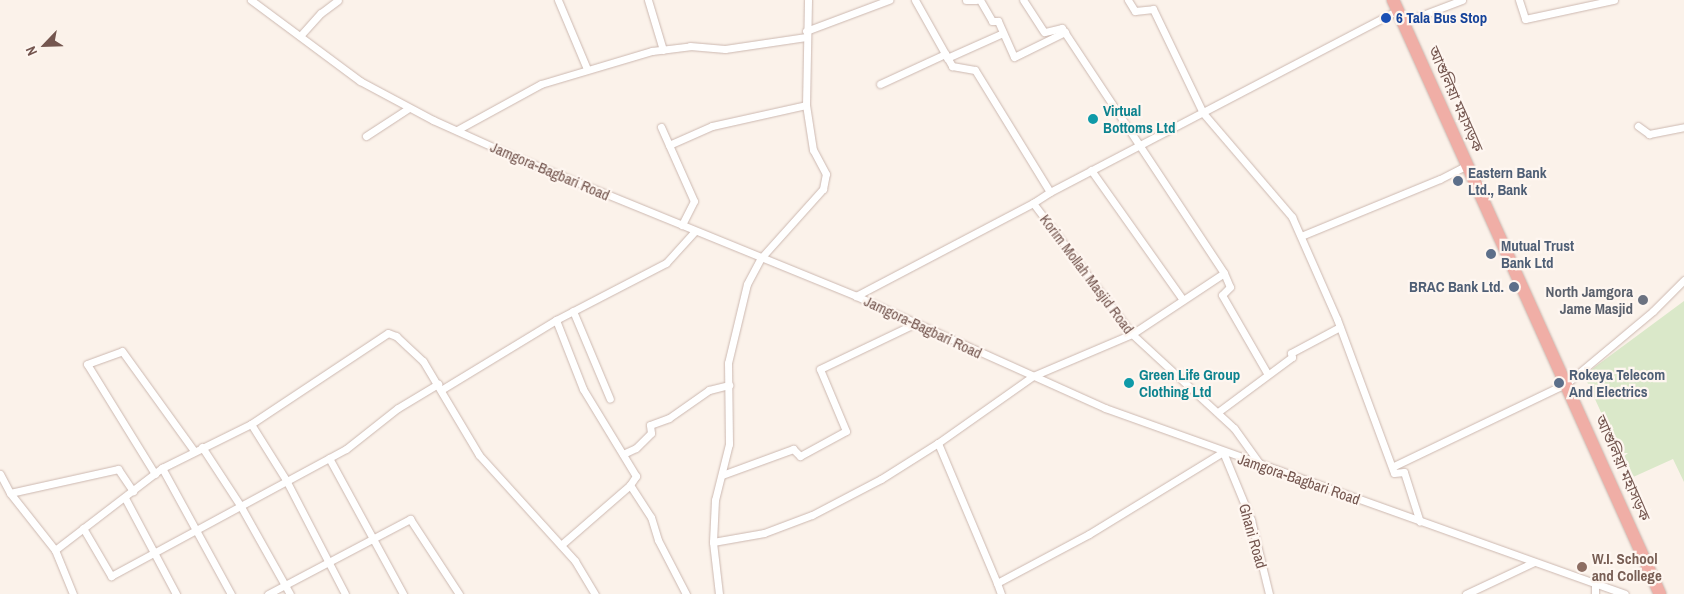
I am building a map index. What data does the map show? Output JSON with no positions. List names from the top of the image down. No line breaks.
{"streets":{"highway":["আশুলিয়া মহাসড়ক"],"street":["Jamgora-Bagbari Road","Korim Mollah Masjid Road","Ghani Road"]},"crossings":[["Jamgora-Bagbari Road","Korim Mollah Masjid Road"],["Jamgora-Bagbari Road","Ghani Road"]],"places":["6 Tala Bus Stop","Virtual Bottoms Ltd","Eastern Bank Ltd., Bank","Mutual Trust Bank Ltd","BRAC Bank Ltd.","North Jamgora Jame Masjid","Green Life Group Clothing Ltd","Rokeya Telecom And Electrics","W.I. School and College"],"north":"bottom left"}
